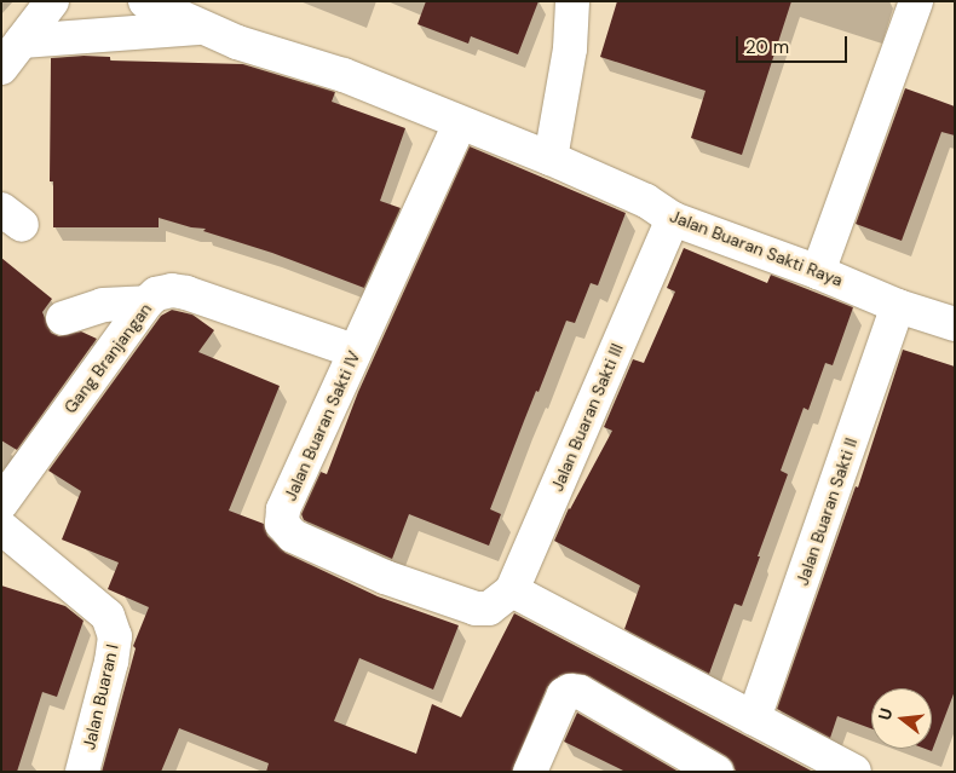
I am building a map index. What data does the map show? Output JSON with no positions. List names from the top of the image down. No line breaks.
{"streets":{"street":["Jalan Buaran Sakti Raya","Gang Branjangan","Jalan Buaran Sakti III","Jalan Buaran Sakti IV","Jalan Buaran Sakti II","Jalan Buaran I"]},"crossings":[["Jalan Buaran Sakti Raya","Jalan Buaran Sakti III"],["Jalan Buaran Sakti Raya","Jalan Buaran Sakti IV"],["Jalan Buaran Sakti Raya","Jalan Buaran Sakti II"],["Gang Branjangan","Jalan Buaran Sakti IV"],["Jalan Buaran Sakti III","Jalan Buaran Sakti IV"]],"scale_bar":"20 m","north":"left"}
